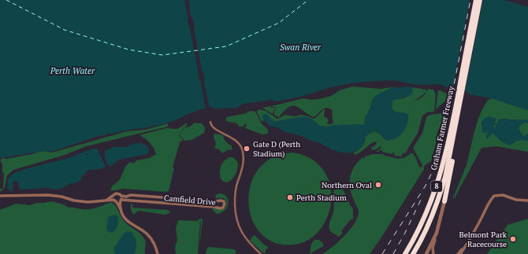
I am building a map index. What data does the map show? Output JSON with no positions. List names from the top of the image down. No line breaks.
{"streets":{"highway":["Graham Farmer Freeway","8"],"street":["Camfield Drive"]},"water":["Swan River","Perth Water"],"places":["Gate D (Perth Stadium)","Northern Oval","Perth Stadium","Belmont Park Racecourse"]}
